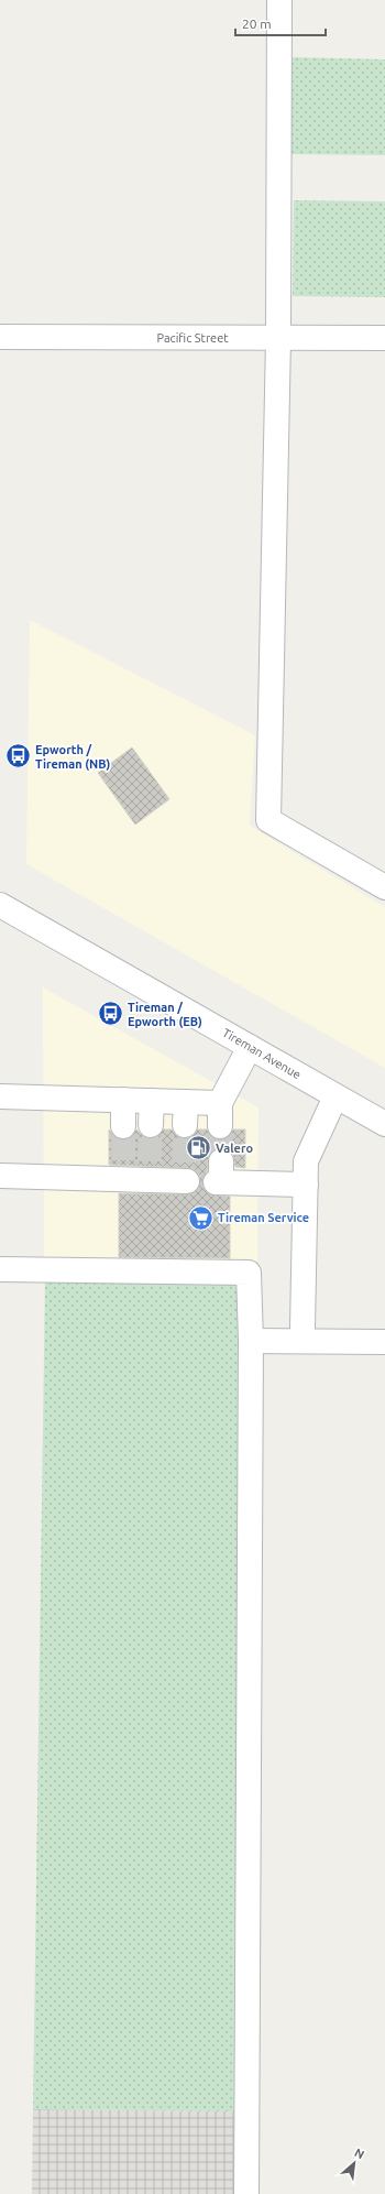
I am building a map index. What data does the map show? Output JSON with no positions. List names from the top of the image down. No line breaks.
{"streets":{"street":["Pacific Street","Tireman Avenue"]},"places":{"bus stop":["Epworth / Tireman (NB)","Tireman / Epworth (EB)"],"fuel station":["Valero"],"supermarket":["Tireman Service"]},"scale_bar":"20 m","north":"top right"}
